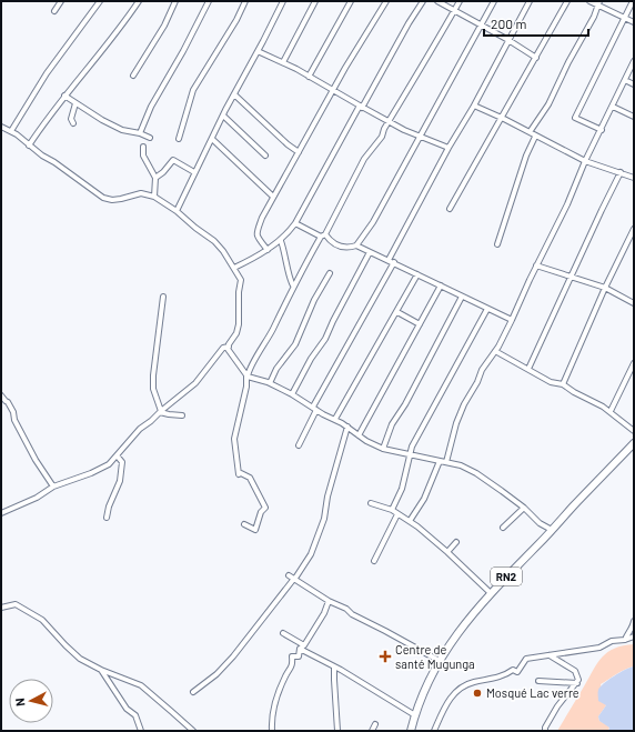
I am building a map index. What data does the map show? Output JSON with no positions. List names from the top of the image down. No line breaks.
{"streets":{"highway":["RN2"]},"places":{"health":["Centre de santé Mugunga"],"other":["Mosqué Lac verre"]},"scale_bar":"200 m","north":"left"}
